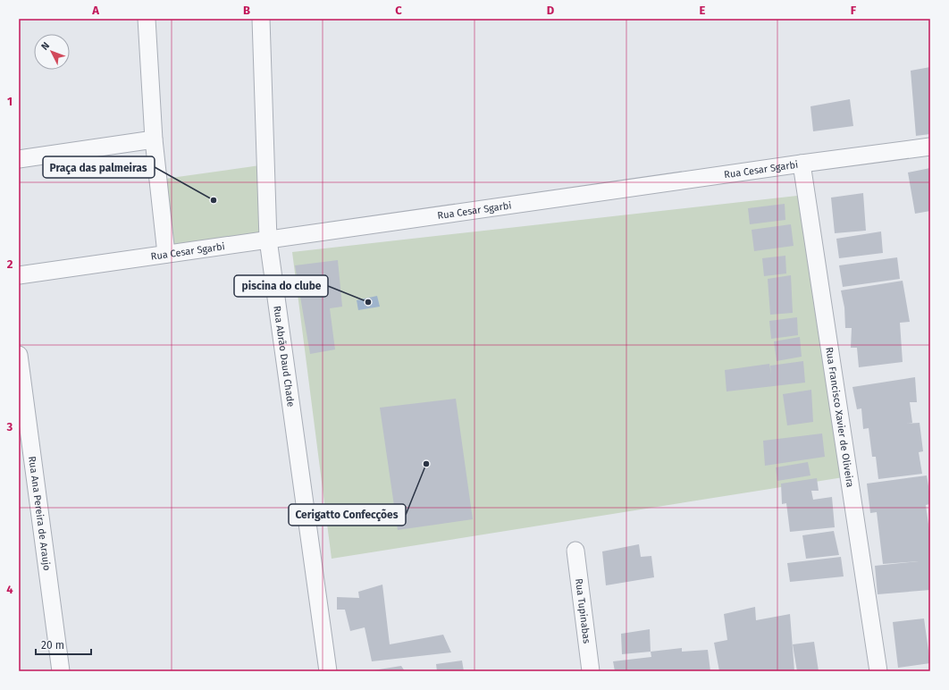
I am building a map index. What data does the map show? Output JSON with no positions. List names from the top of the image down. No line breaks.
{"streets":{"street":["Rua Cesar Sgarbi","Rua Abrão Daud Chade","Rua Francisco Xavier de Oliveira","Rua Ana Pereira de Araujo","Rua Tupinabas"]},"crossings":[["Rua Cesar Sgarbi","Rua Abrão Daud Chade"],["Rua Cesar Sgarbi","Rua Francisco Xavier de Oliveira"]],"places":["Praça das palmeiras","piscina do clube","Cerigatto Confecções"],"scale_bar":"20 m","north":"top left","grid":{"columns":["A","B","C","D","E","F"],"rows":["1","2","3","4"]}}
